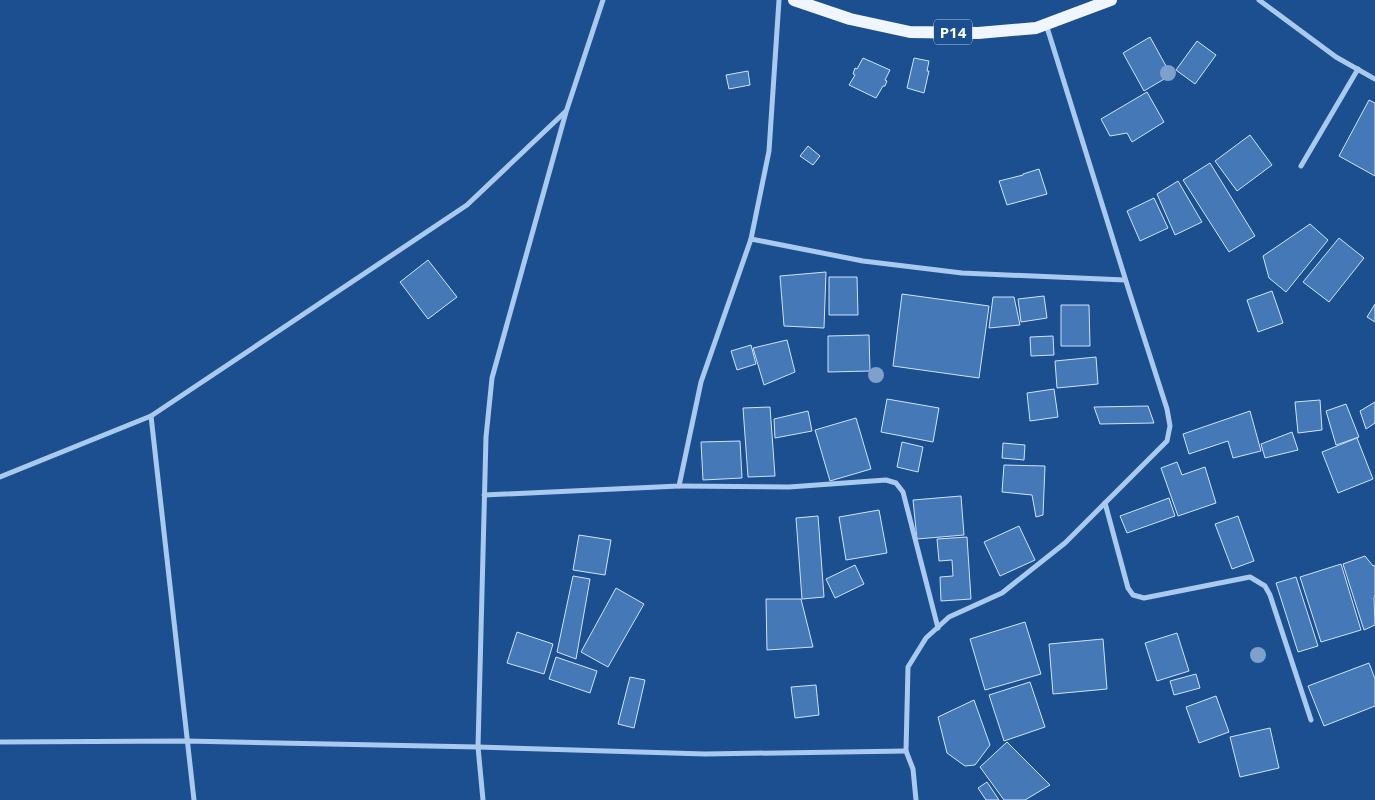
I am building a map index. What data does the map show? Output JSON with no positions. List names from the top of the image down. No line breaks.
{"streets":{"main road":["P14"]}}
